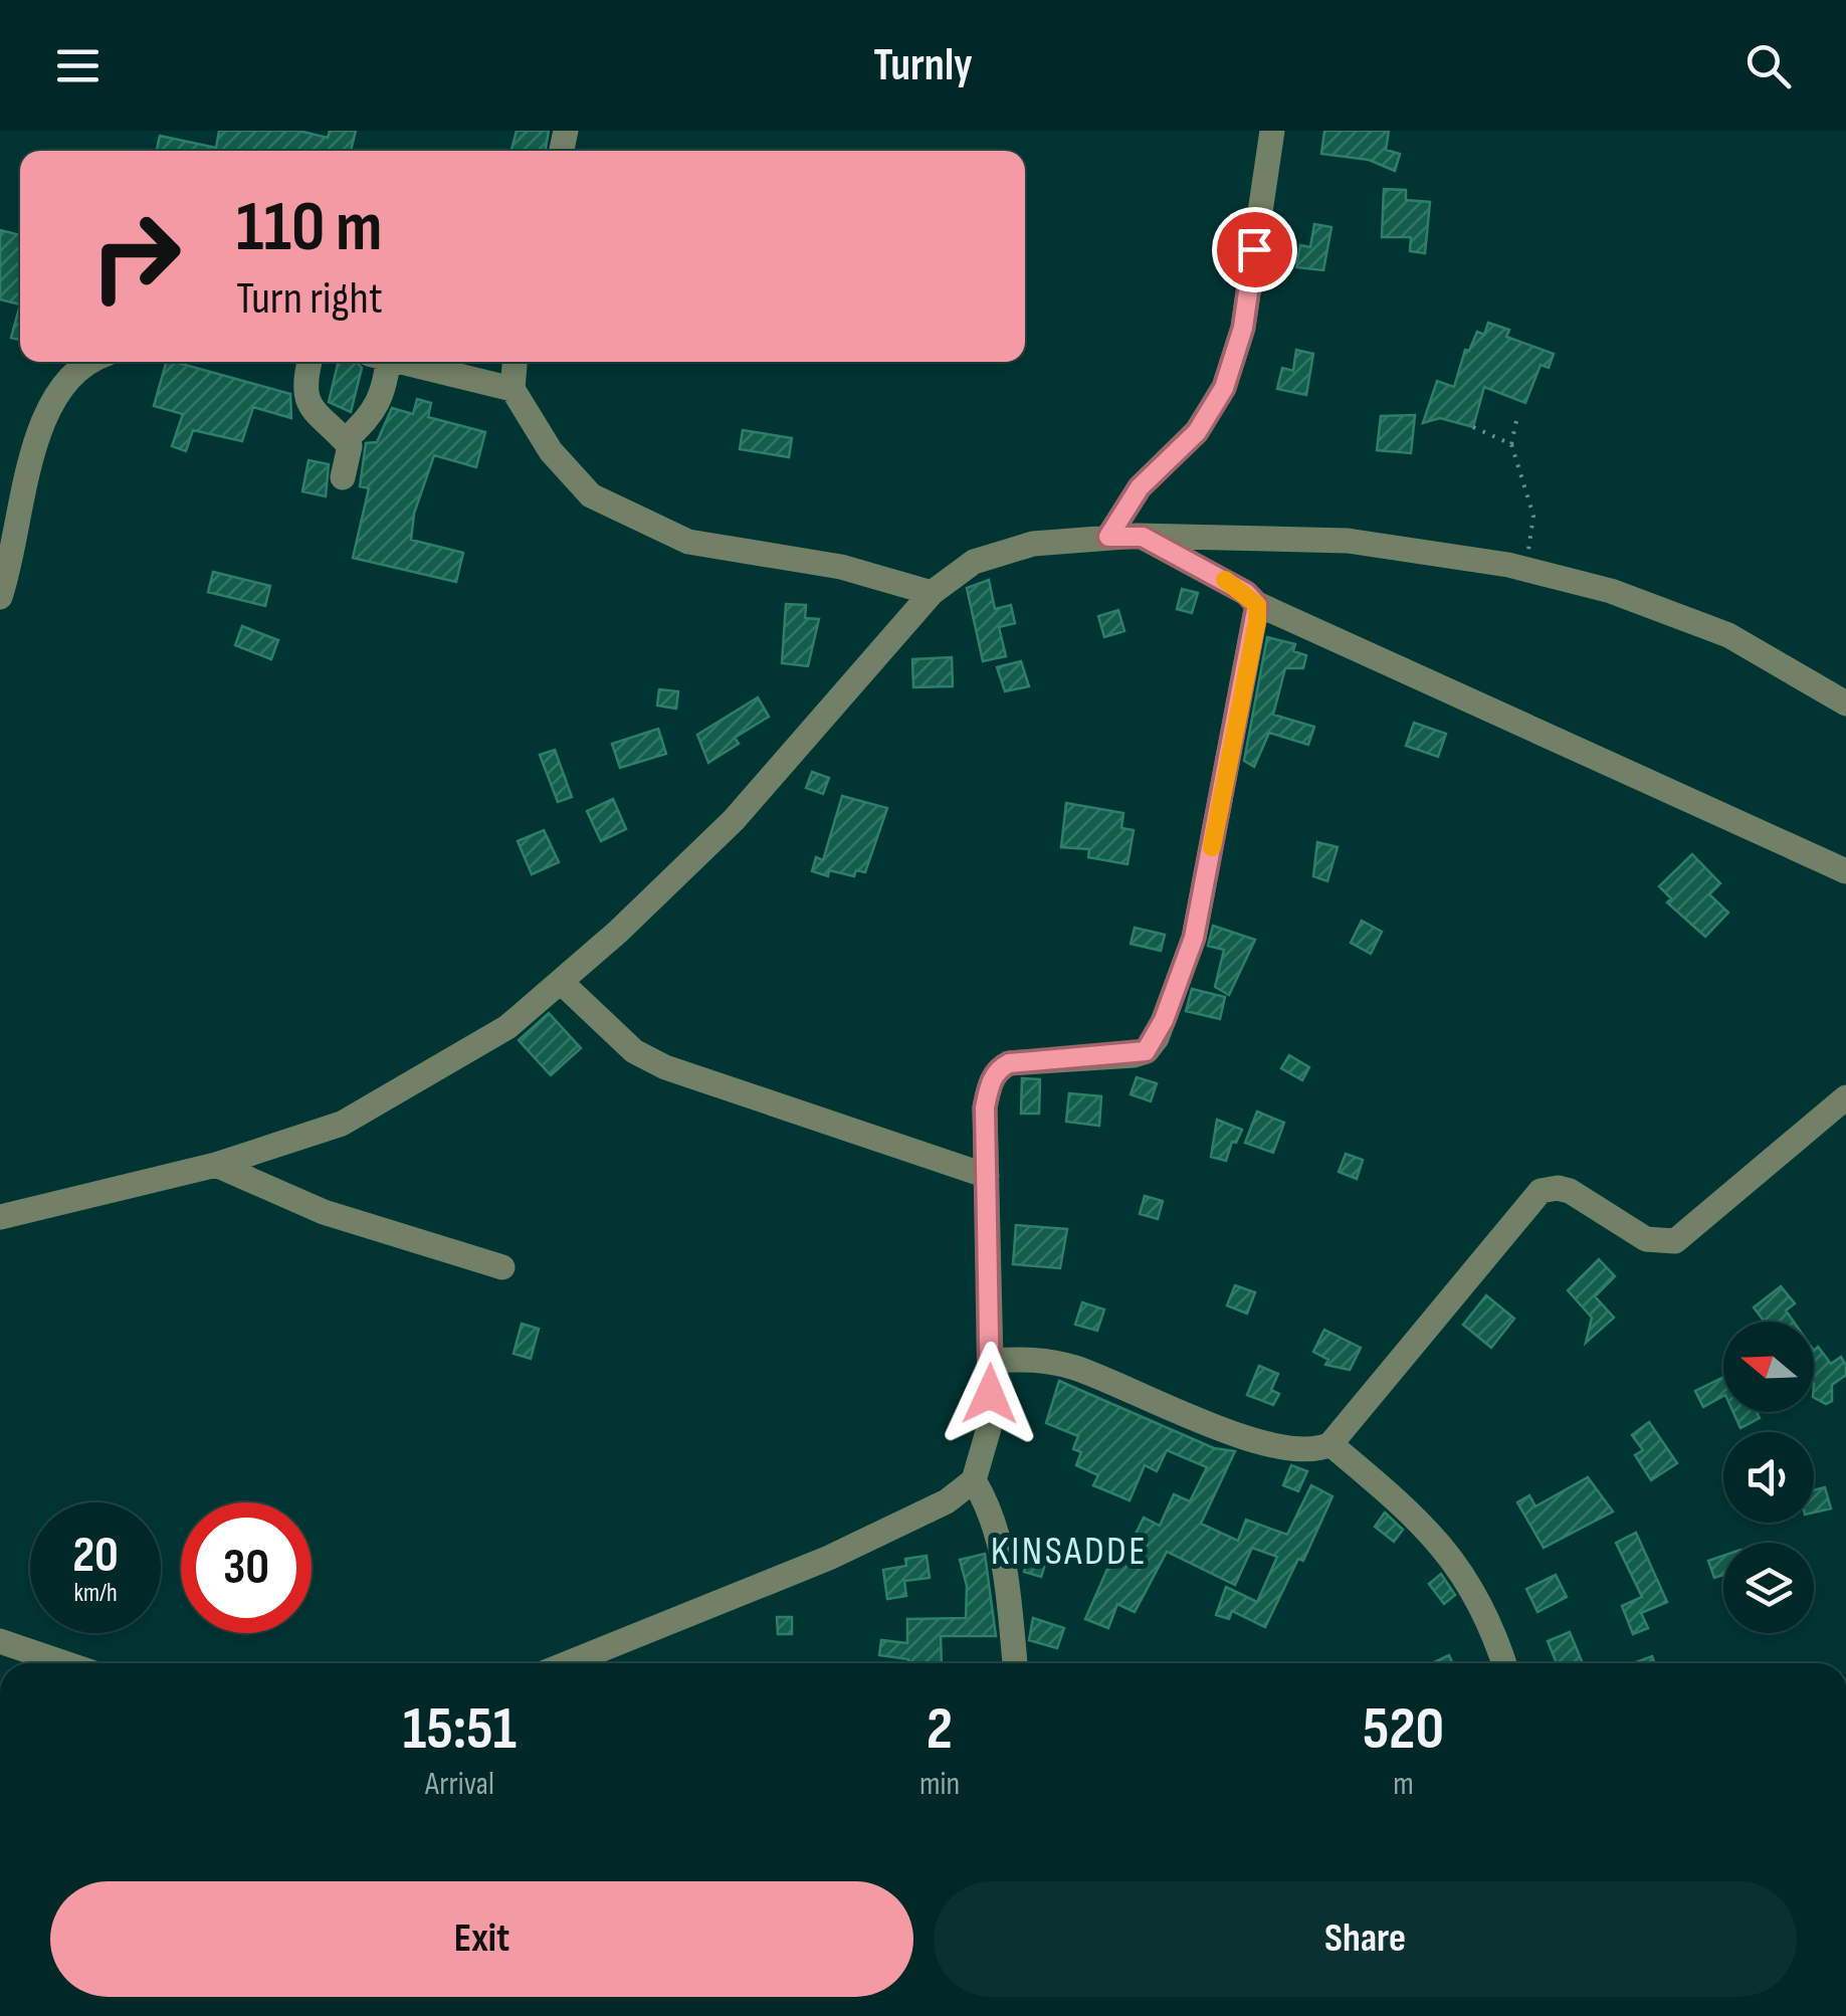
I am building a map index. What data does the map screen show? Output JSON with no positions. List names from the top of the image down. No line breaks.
{"districts":["KINSADDE"],"north":"left","page":{"header":"Turnly","turn":["110 m","Turn right"],"speed":"20 km/h","limit":"30","eta":["15:51","Arrival","2","min","520","m"],"buttons":["Exit","Share"]}}
